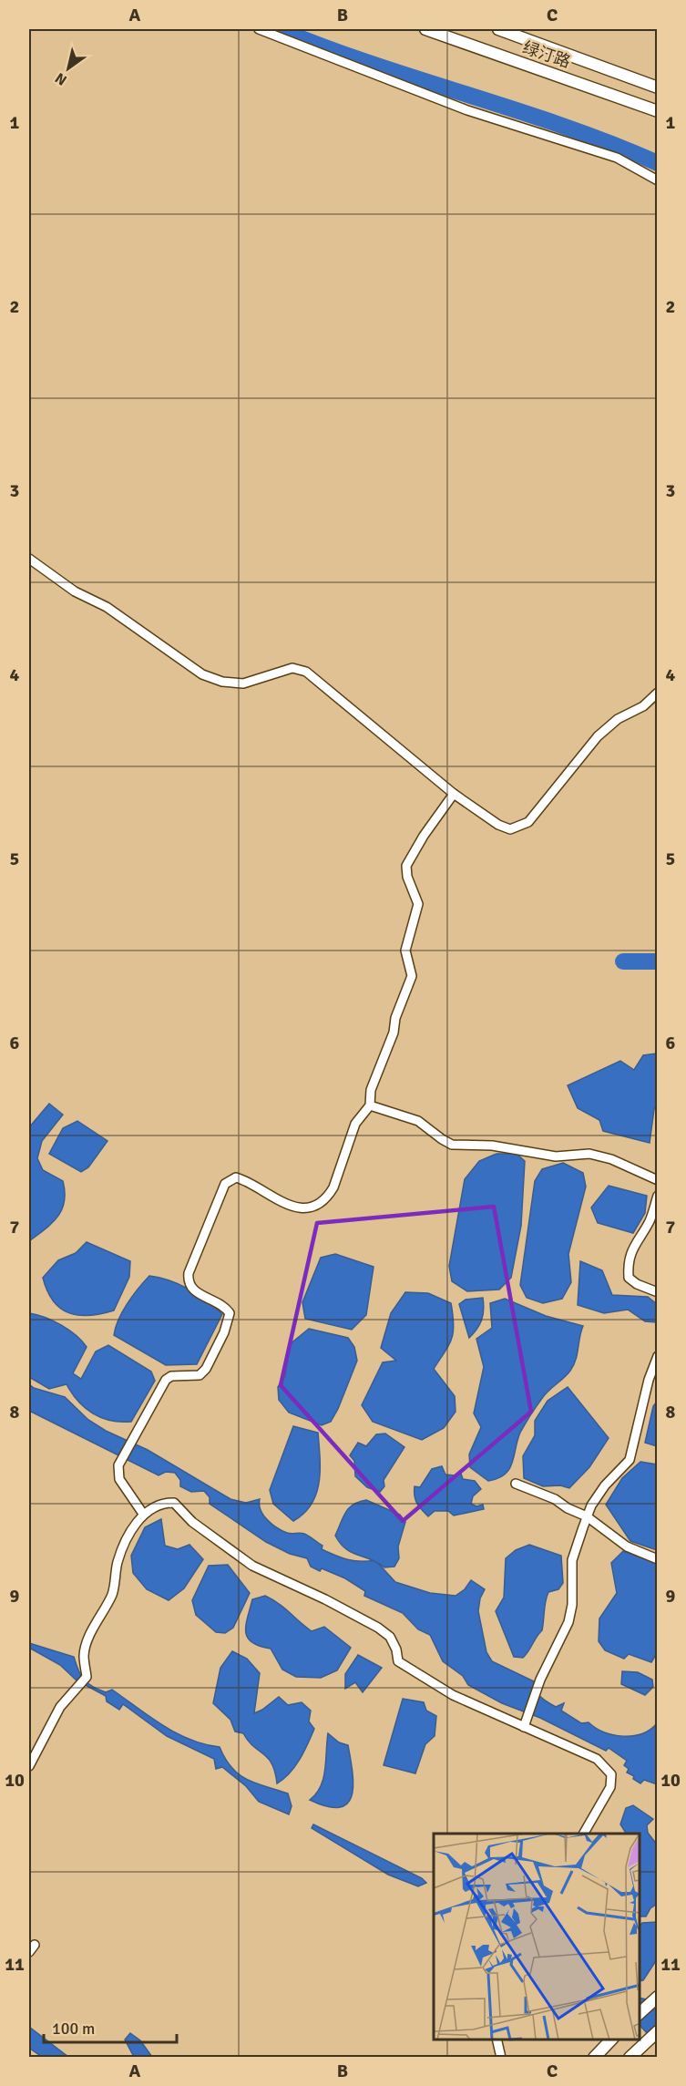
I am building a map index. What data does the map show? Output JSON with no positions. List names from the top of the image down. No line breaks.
{"streets":{"main road":["绿汀路"]},"scale_bar":"100 m","north":"bottom left","grid":{"columns":["A","B","C"],"rows":["1","2","3","4","5","6","7","8","9","10","11"]}}
